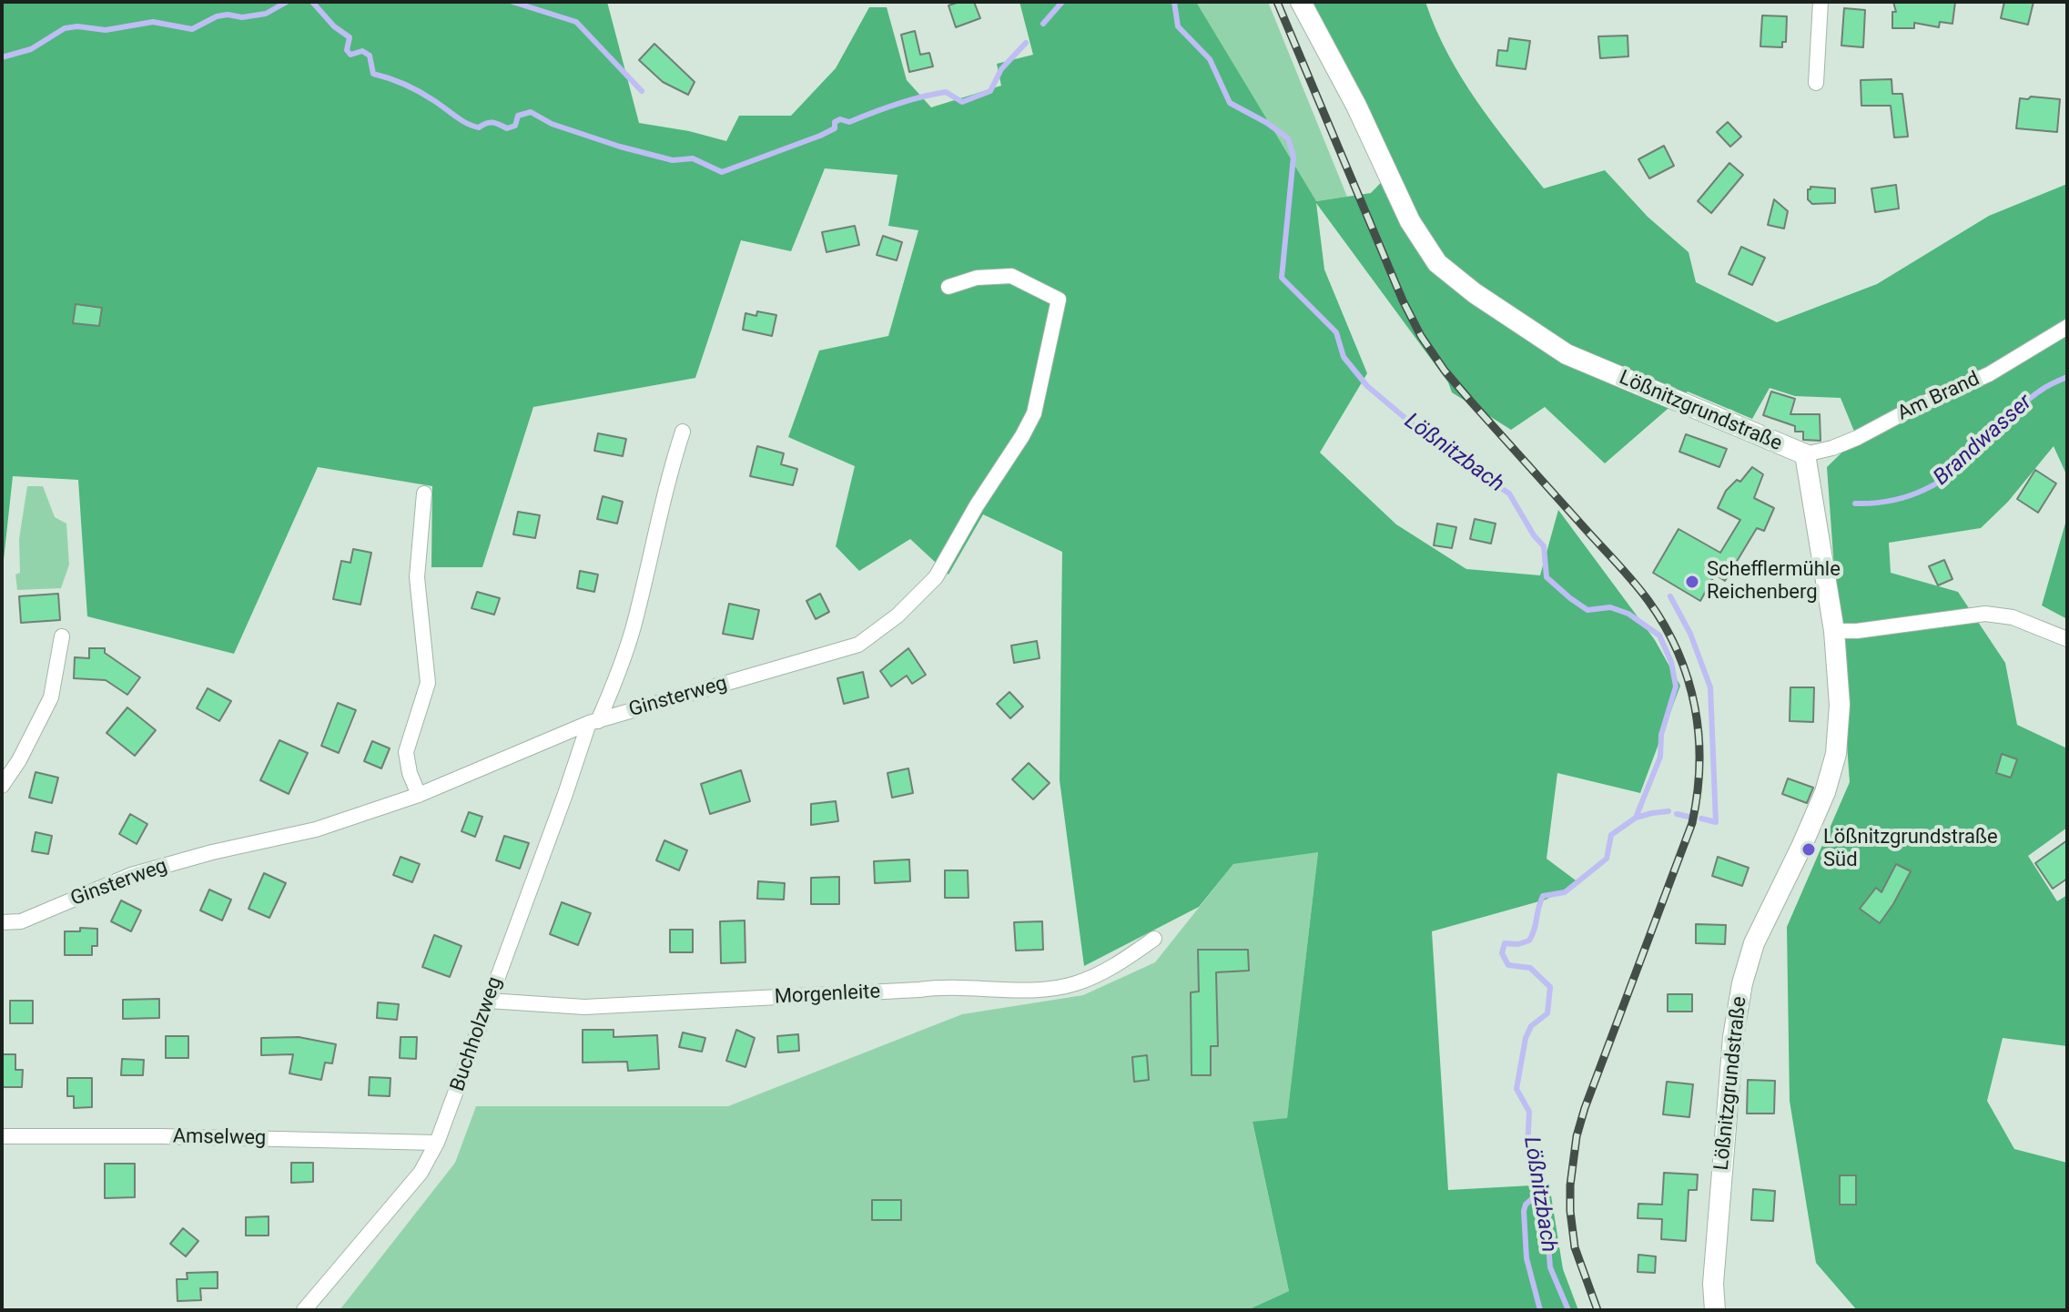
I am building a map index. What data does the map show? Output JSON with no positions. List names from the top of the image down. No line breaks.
{"streets":{"street":["Am Brand","Lößnitzgrundstraße","Ginsterweg","Morgenleite","Buchholzweg","Amselweg"]},"crossings":[["Am Brand","Lößnitzgrundstraße"],["Ginsterweg","Buchholzweg"],["Morgenleite","Buchholzweg"],["Buchholzweg","Amselweg"]],"water":["Brandwasser","Lößnitzbach"],"places":["Schefflermühle Reichenberg","Lößnitzgrundstraße Süd"]}
